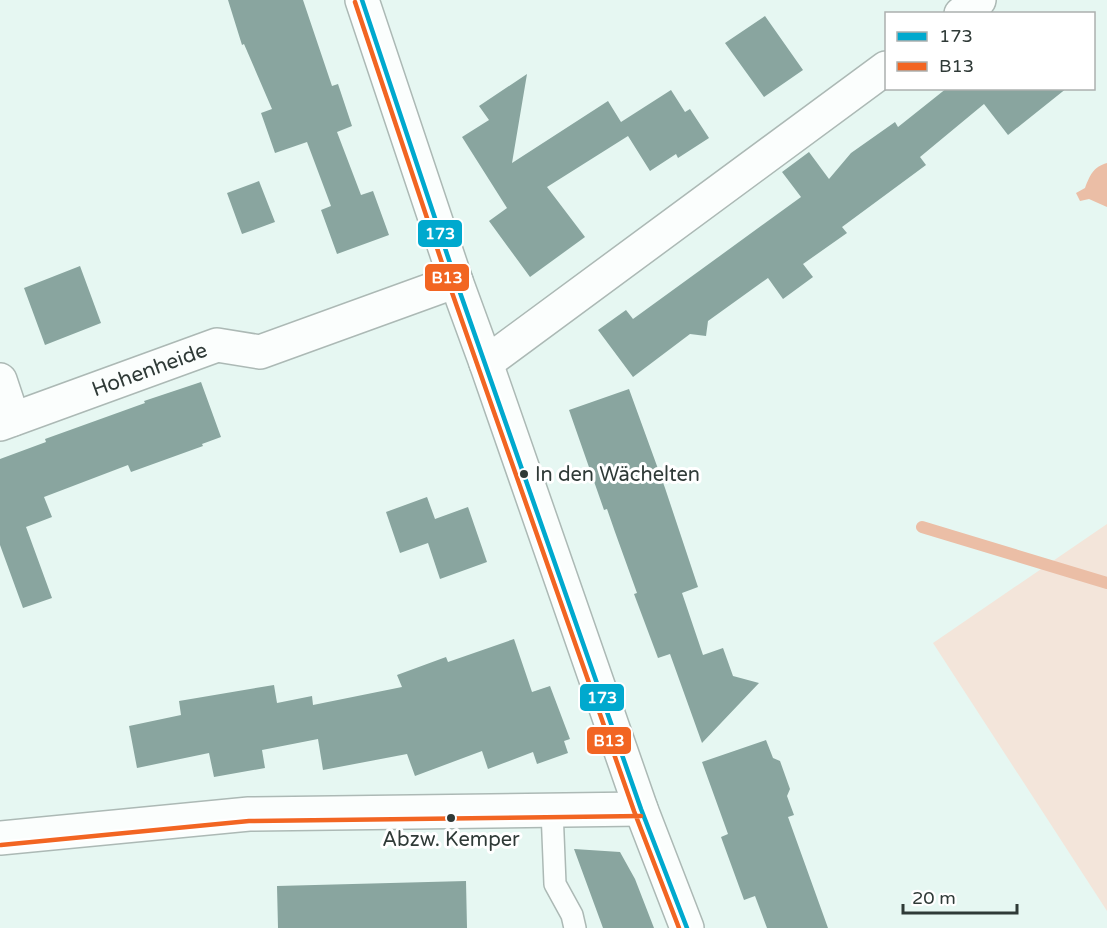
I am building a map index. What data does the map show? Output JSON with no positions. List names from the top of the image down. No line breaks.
{"streets":{"street":["Hohenheide"]},"places":["In den Wächelten","Abzw. Kemper"],"lines":["transit line 173","transit line B13"],"legend":["173","B13"],"scale_bar":"20 m"}
